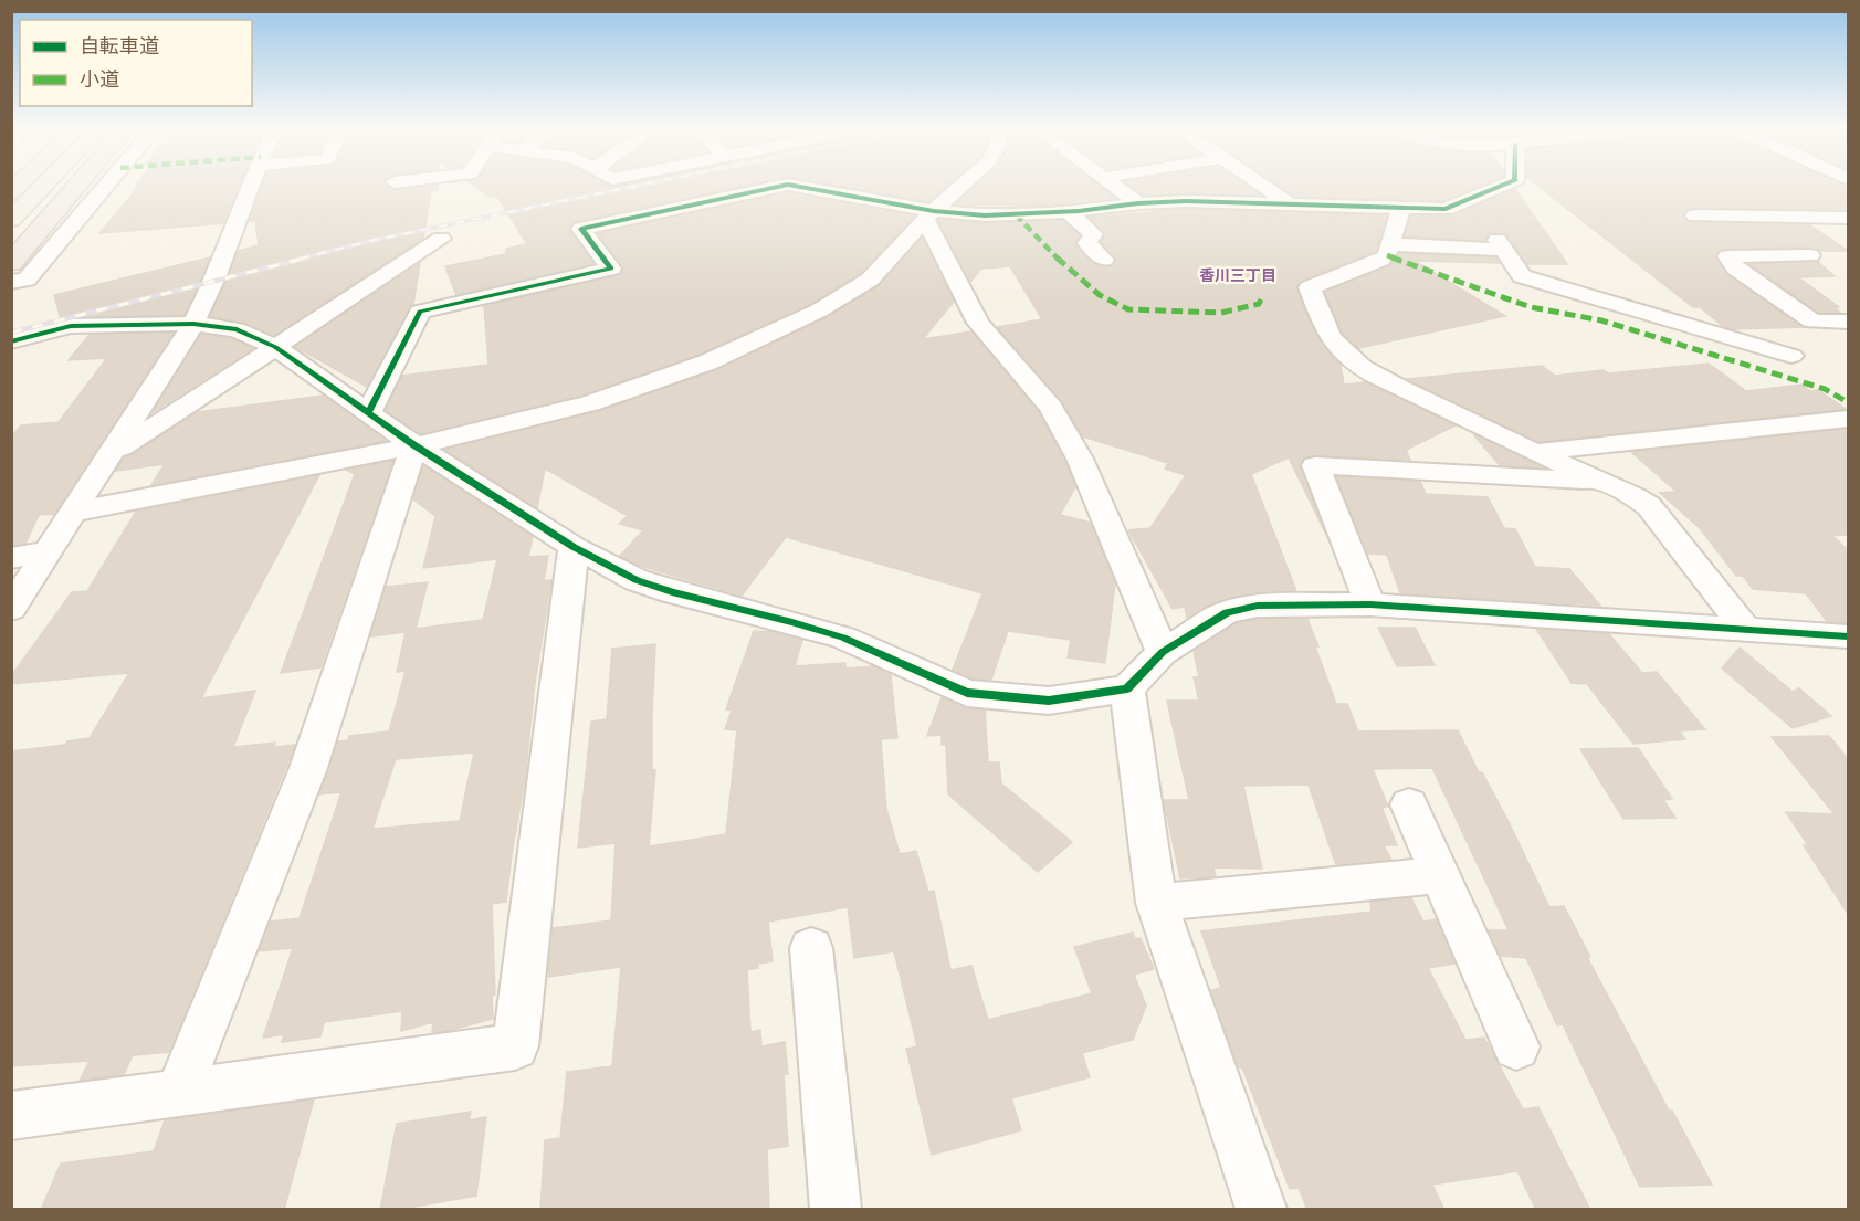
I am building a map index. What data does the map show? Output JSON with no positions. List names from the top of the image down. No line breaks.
{"districts":["香川三丁目"],"legend":["自転車道","小道"]}
